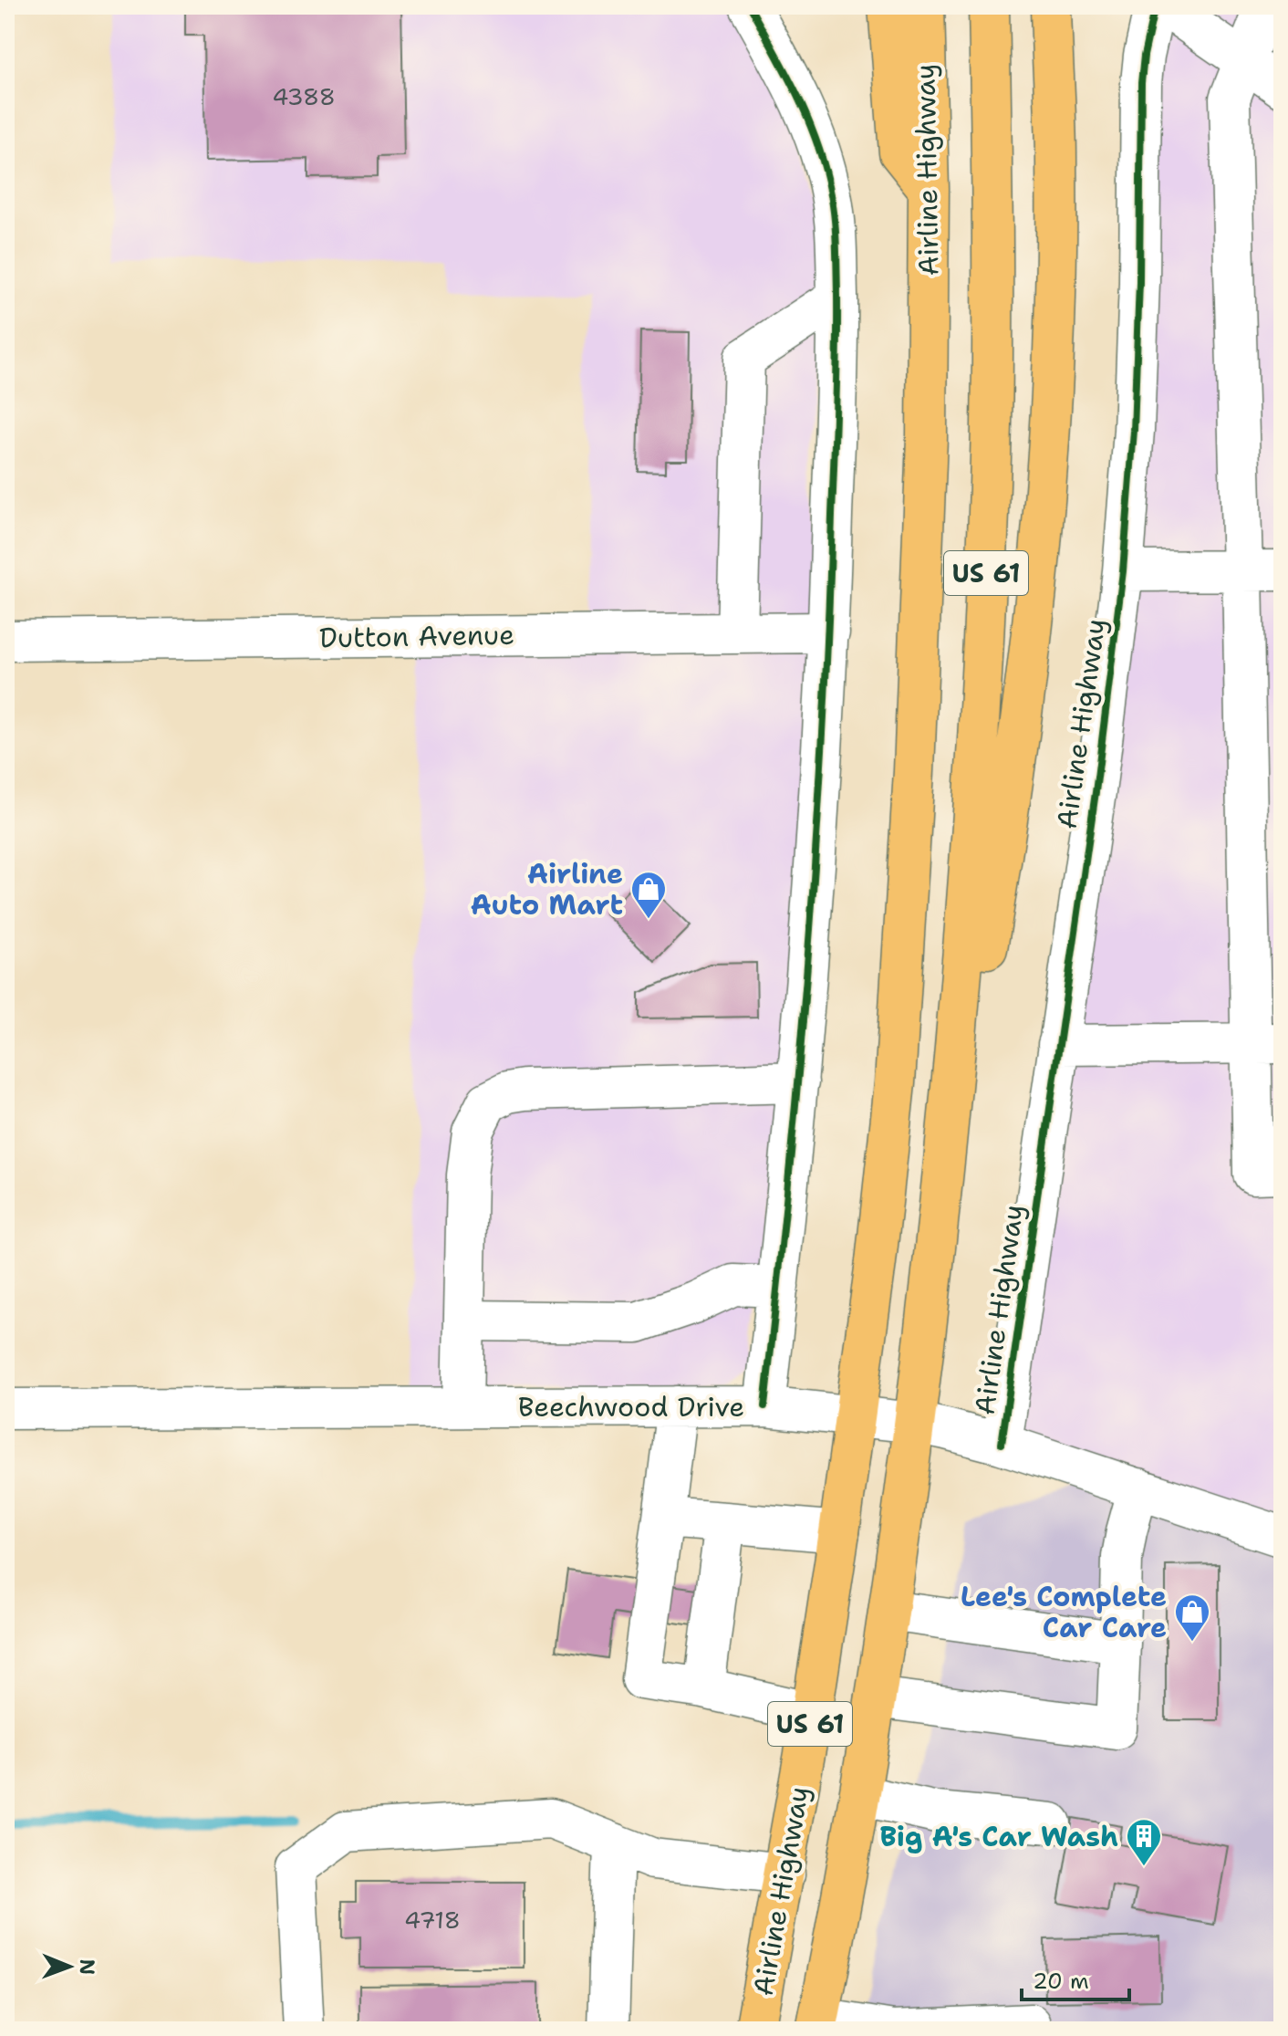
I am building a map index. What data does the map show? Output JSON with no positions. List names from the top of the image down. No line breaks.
{"streets":{"highway":["Airline Highway","US 61"],"street":["Dutton Avenue","Beechwood Drive"]},"crossings":[["Airline Highway","Beechwood Drive"],["US 61","Beechwood Drive"]],"places":{"shop":["Airline Auto Mart","Lee's Complete Car Care"],"building":["Big A's Car Wash"]},"house_numbers":["4388","4718"],"scale_bar":"20 m","north":"right"}
